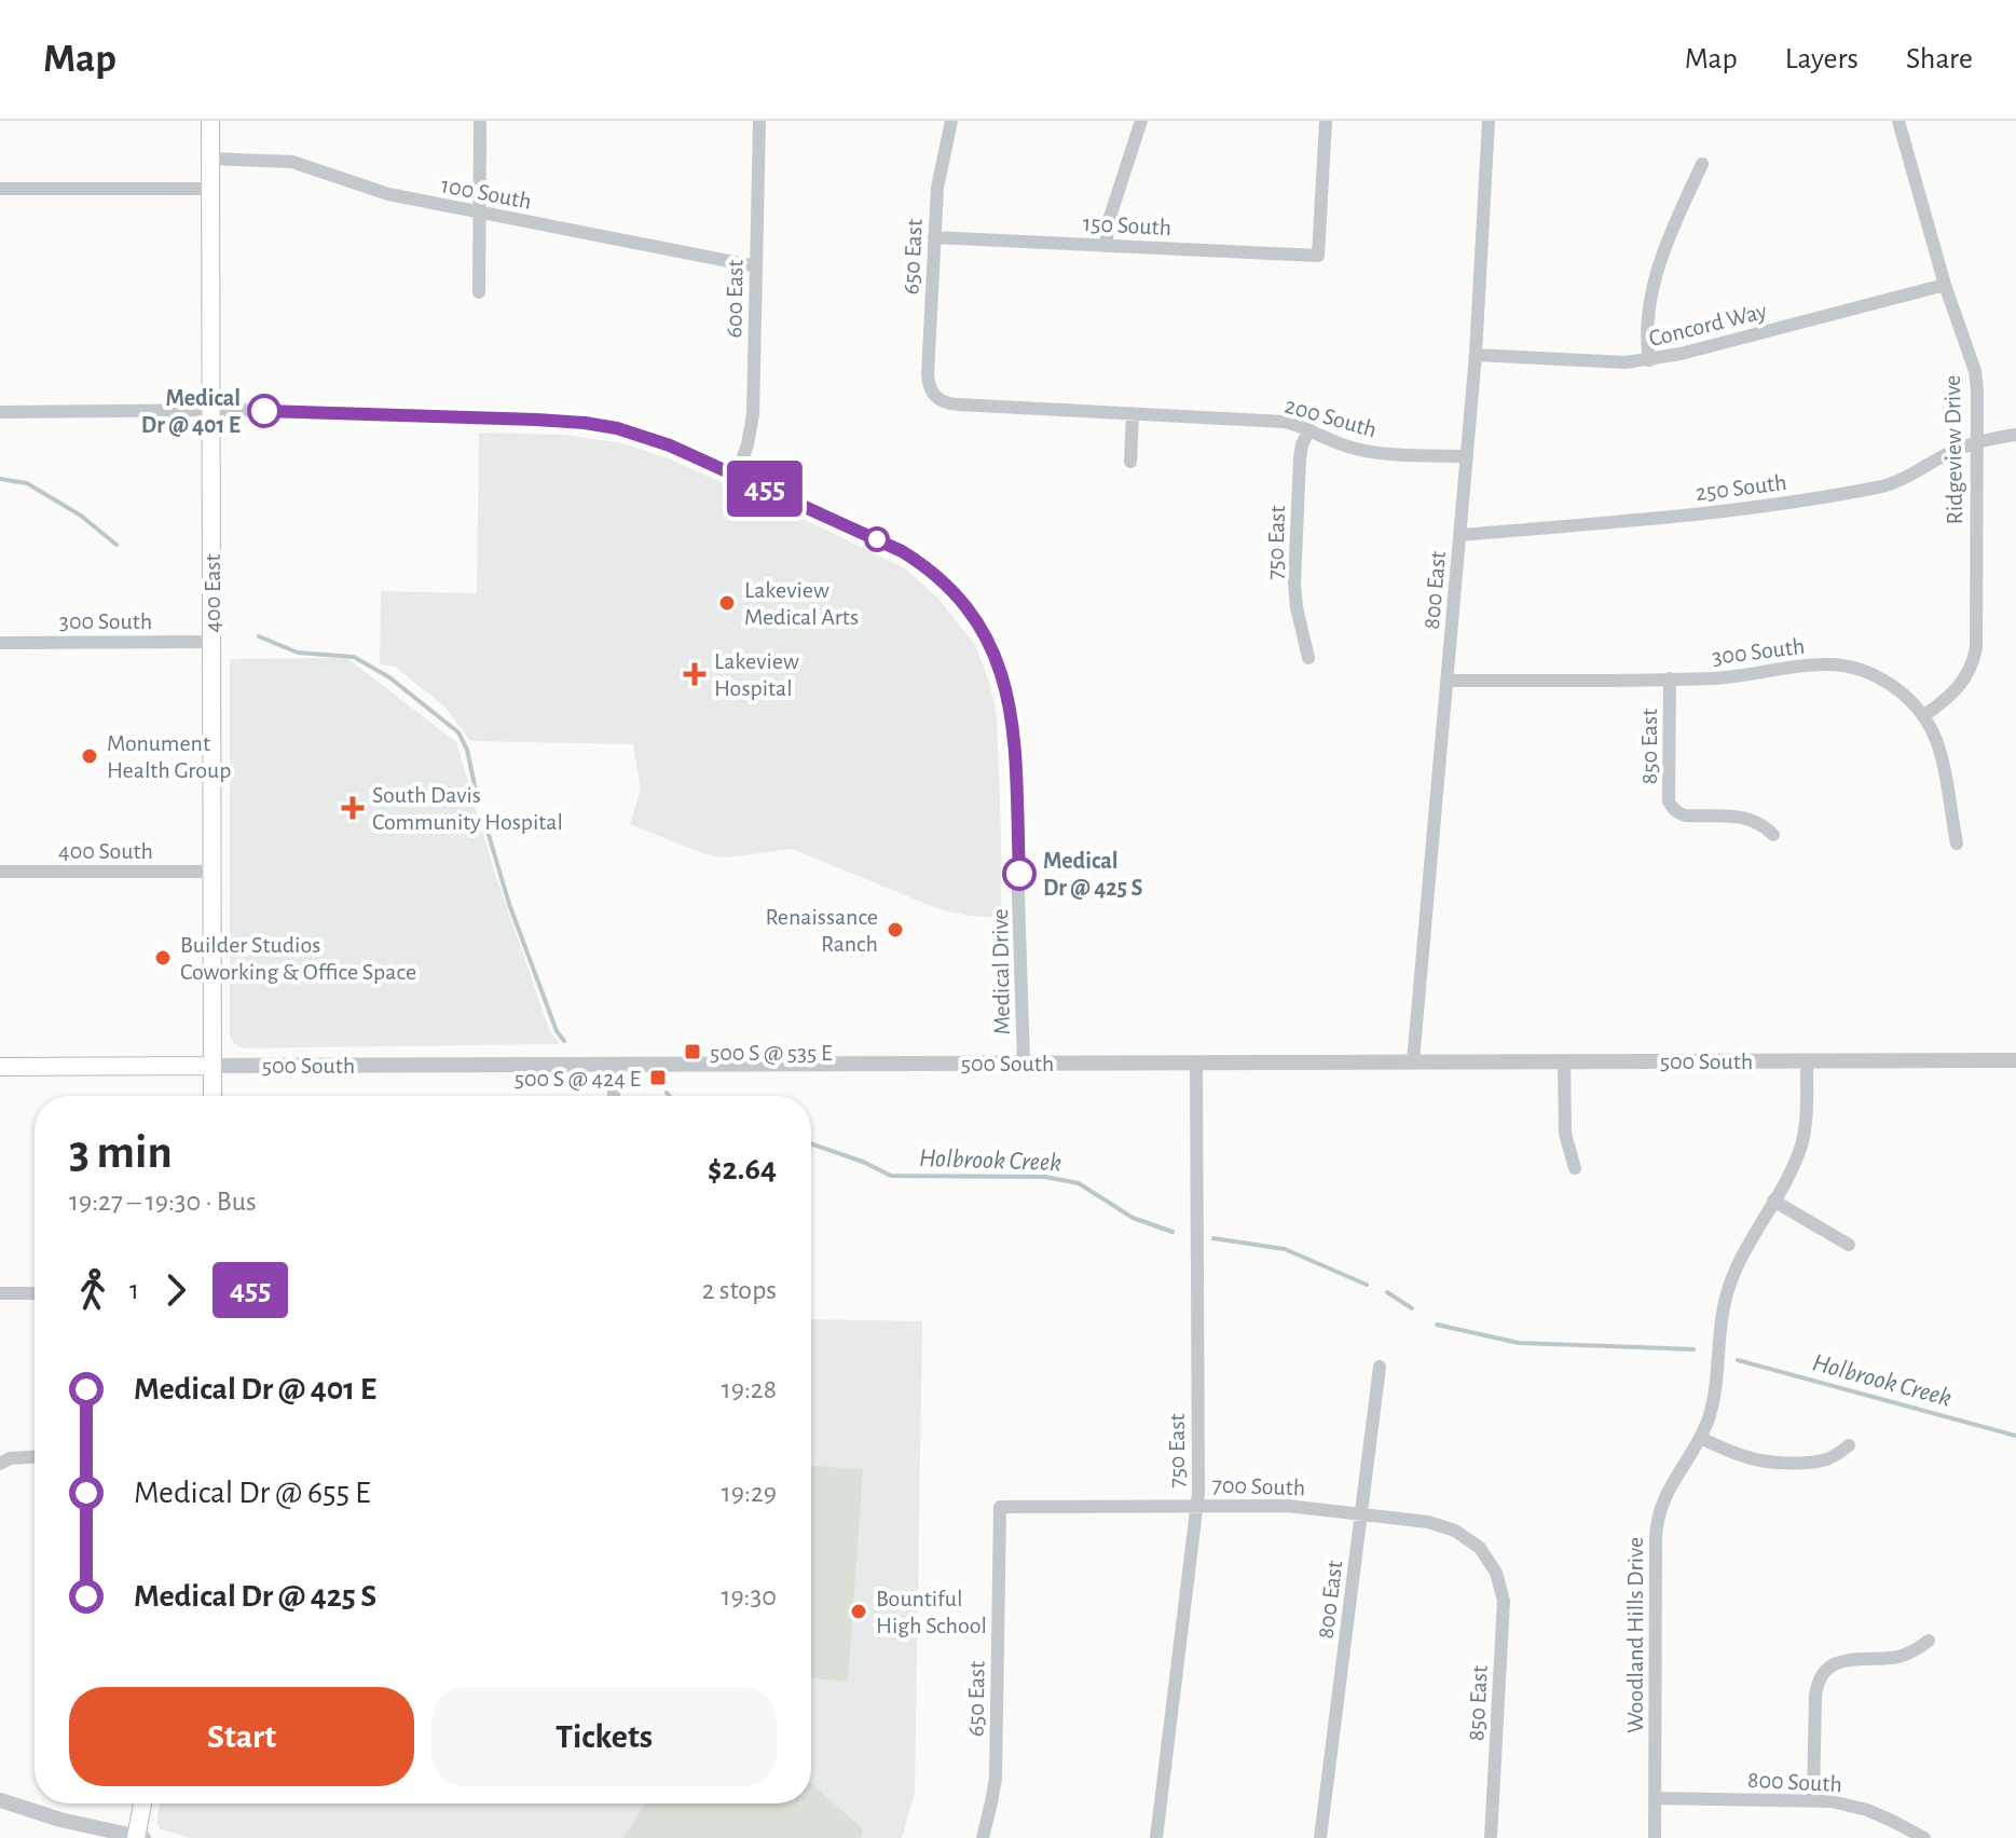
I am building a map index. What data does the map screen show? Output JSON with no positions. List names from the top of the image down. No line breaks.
{"streets":{"main road":["400 East","500 South"],"street":["100 South","150 South","650 East","600 East","Concord Way","200 South","Ridgeview Drive","250 South","750 East","800 East","300 South","850 East","400 South","Medical Drive","700 South","Woodland Hills Drive","800 South"]},"crossings":[["100 South","600 East"],["100 South","400 East"],["150 South","650 East"],["650 East","200 South"],["650 East","700 South"],["600 East","Medical Drive"],["Concord Way","Ridgeview Drive"],["Concord Way","800 East"],["200 South","750 East"],["200 South","800 East"],["Ridgeview Drive","250 South"],["Ridgeview Drive","300 South"],["250 South","800 East"],["750 East","500 South"],["750 East","700 South"],["800 East","300 South"],["800 East","500 South"],["800 East","700 South"],["400 East","300 South"],["400 East","400 South"],["400 East","Medical Drive"],["400 East","500 South"],["300 South","850 East"],["850 East","700 South"],["Medical Drive","500 South"],["500 South","Woodland Hills Drive"],["Woodland Hills Drive","800 South"]],"water":["Holbrook Creek"],"places":{"other":["Medical Dr @ 401 E","Lakeview Medical Arts","Monument Health Group","Medical Dr @ 425 S","Renaissance Ranch","Builder Studios Coworking & Office Space","Bountiful High School"],"health":["Lakeview Hospital","South Davis Community Hospital"],"transit":["500 S @ 535 E","500 S @ 424 E"]},"lines":["bus line 455"],"page":{"header":"Map","nav":["Map","Layers","Share"],"on_map":"455","heading":["3 min","19:27 – 19:30 · Bus","$2.64"],"legs":["1","455","2 stops"],"list":[{"name":"Medical Dr @ 401 E","value":"19:28"},{"name":"Medical Dr @ 655 E","value":"19:29"},{"name":"Medical Dr @ 425 S","value":"19:30"}],"buttons":["Start","Tickets"]}}
